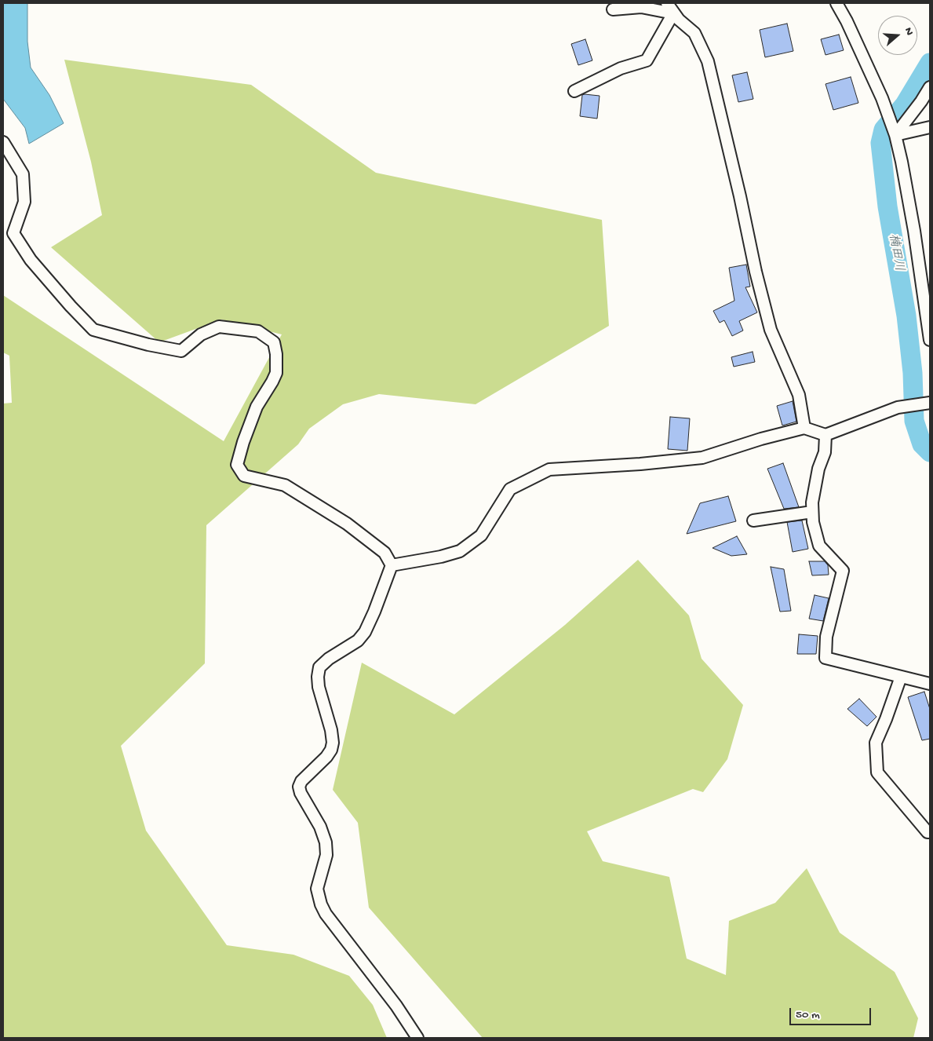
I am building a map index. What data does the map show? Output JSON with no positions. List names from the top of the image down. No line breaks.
{"water":["楠田川"],"scale_bar":"50 m","north":"right"}
